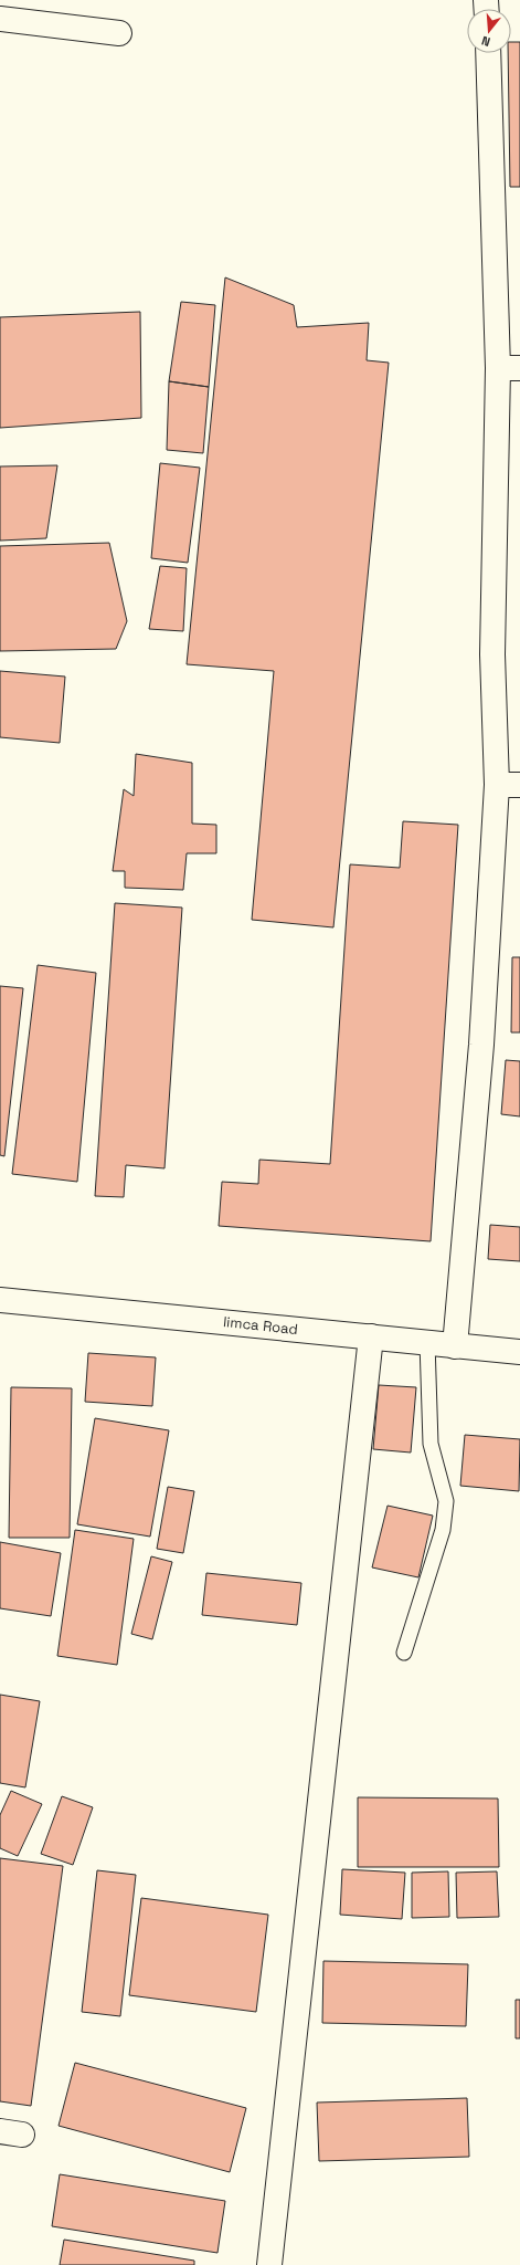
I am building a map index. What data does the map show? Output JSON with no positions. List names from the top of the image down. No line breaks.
{"streets":{"street":["limca Road"]},"north":"bottom"}
